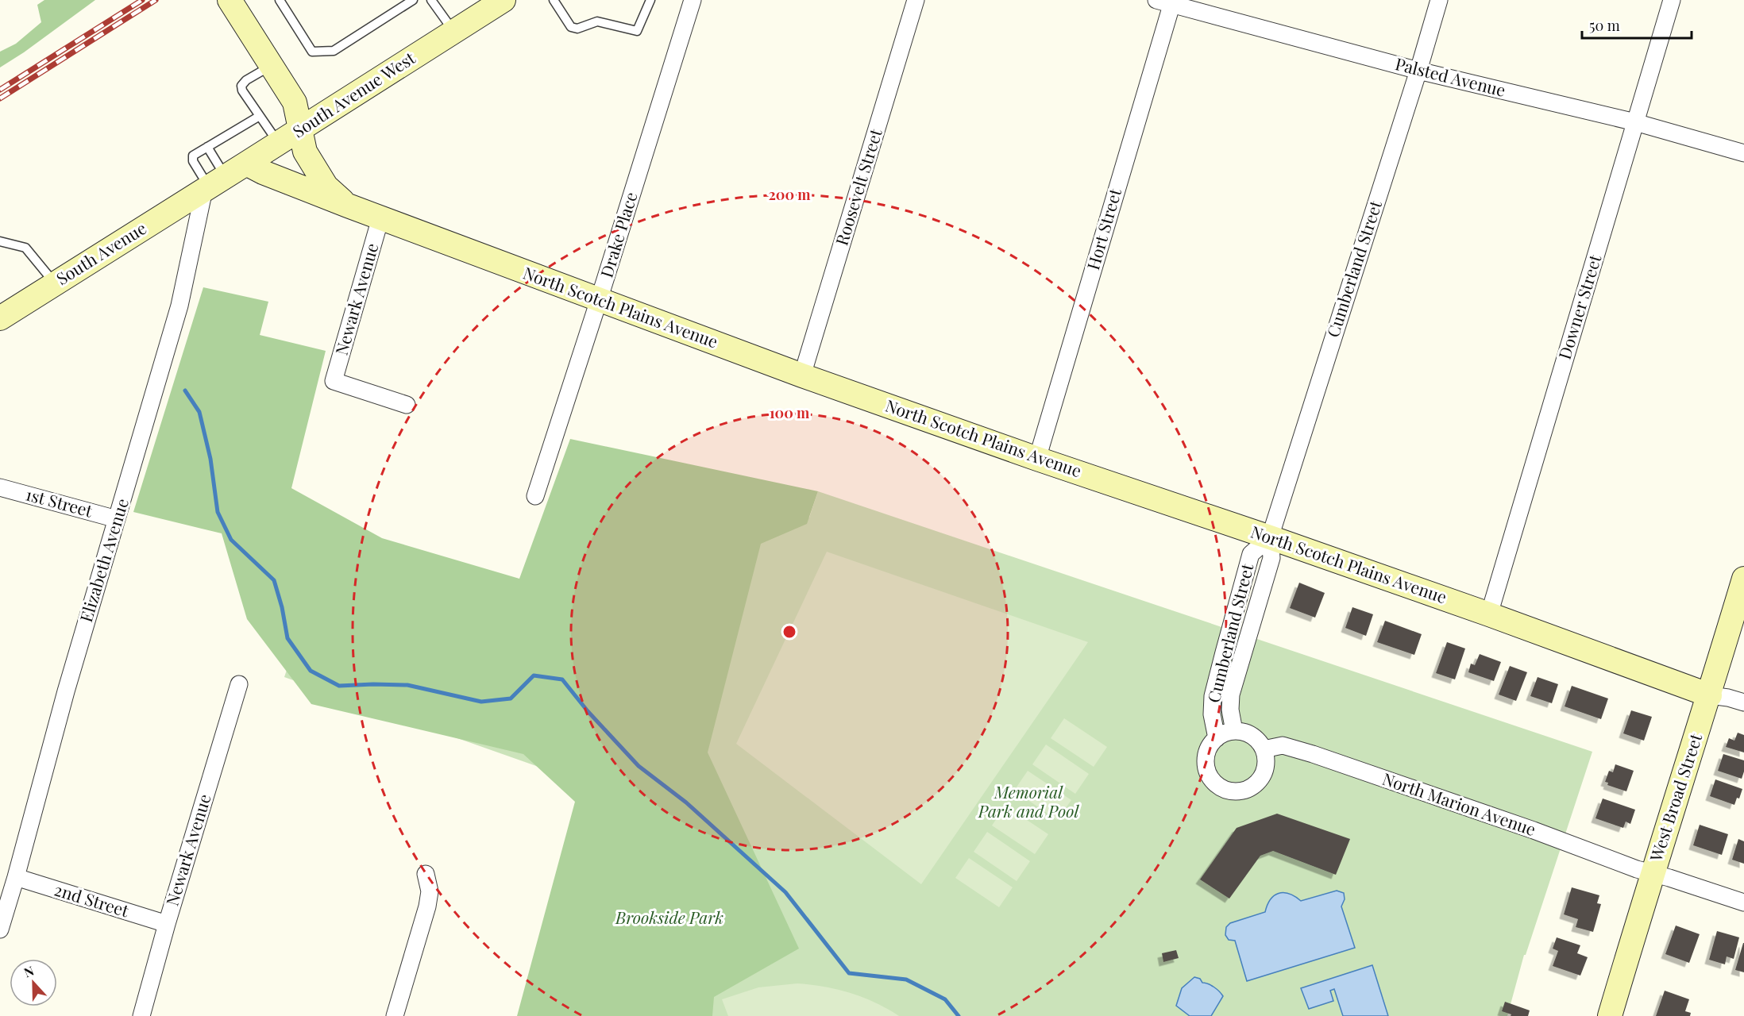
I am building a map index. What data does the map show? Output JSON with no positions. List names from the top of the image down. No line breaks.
{"streets":{"street":["Palsted Avenue","South Avenue West","Roosevelt Street","Hort Street","Drake Place","South Avenue","Cumberland Street","Newark Avenue","Downer Street","North Scotch Plains Avenue","1st Street","Elizabeth Avenue","West Broad Street","North Marion Avenue","2nd Street"]},"crossings":[["Palsted Avenue","Hort Street"],["Palsted Avenue","Cumberland Street"],["Palsted Avenue","Downer Street"],["South Avenue West","South Avenue"],["South Avenue West","North Scotch Plains Avenue"],["South Avenue West","Elizabeth Avenue"],["Roosevelt Street","North Scotch Plains Avenue"],["Hort Street","North Scotch Plains Avenue"],["Drake Place","North Scotch Plains Avenue"],["South Avenue","Elizabeth Avenue"],["Cumberland Street","North Scotch Plains Avenue"],["Cumberland Street","North Marion Avenue"],["Newark Avenue","North Scotch Plains Avenue"],["Newark Avenue","2nd Street"],["Downer Street","North Scotch Plains Avenue"],["North Scotch Plains Avenue","West Broad Street"],["1st Street","Elizabeth Avenue"],["Elizabeth Avenue","2nd Street"],["West Broad Street","North Marion Avenue"]],"parks":["Memorial Park and Pool","Brookside Park"],"scale_bar":"50 m","north":"top","rings":["200 m","100 m"]}
